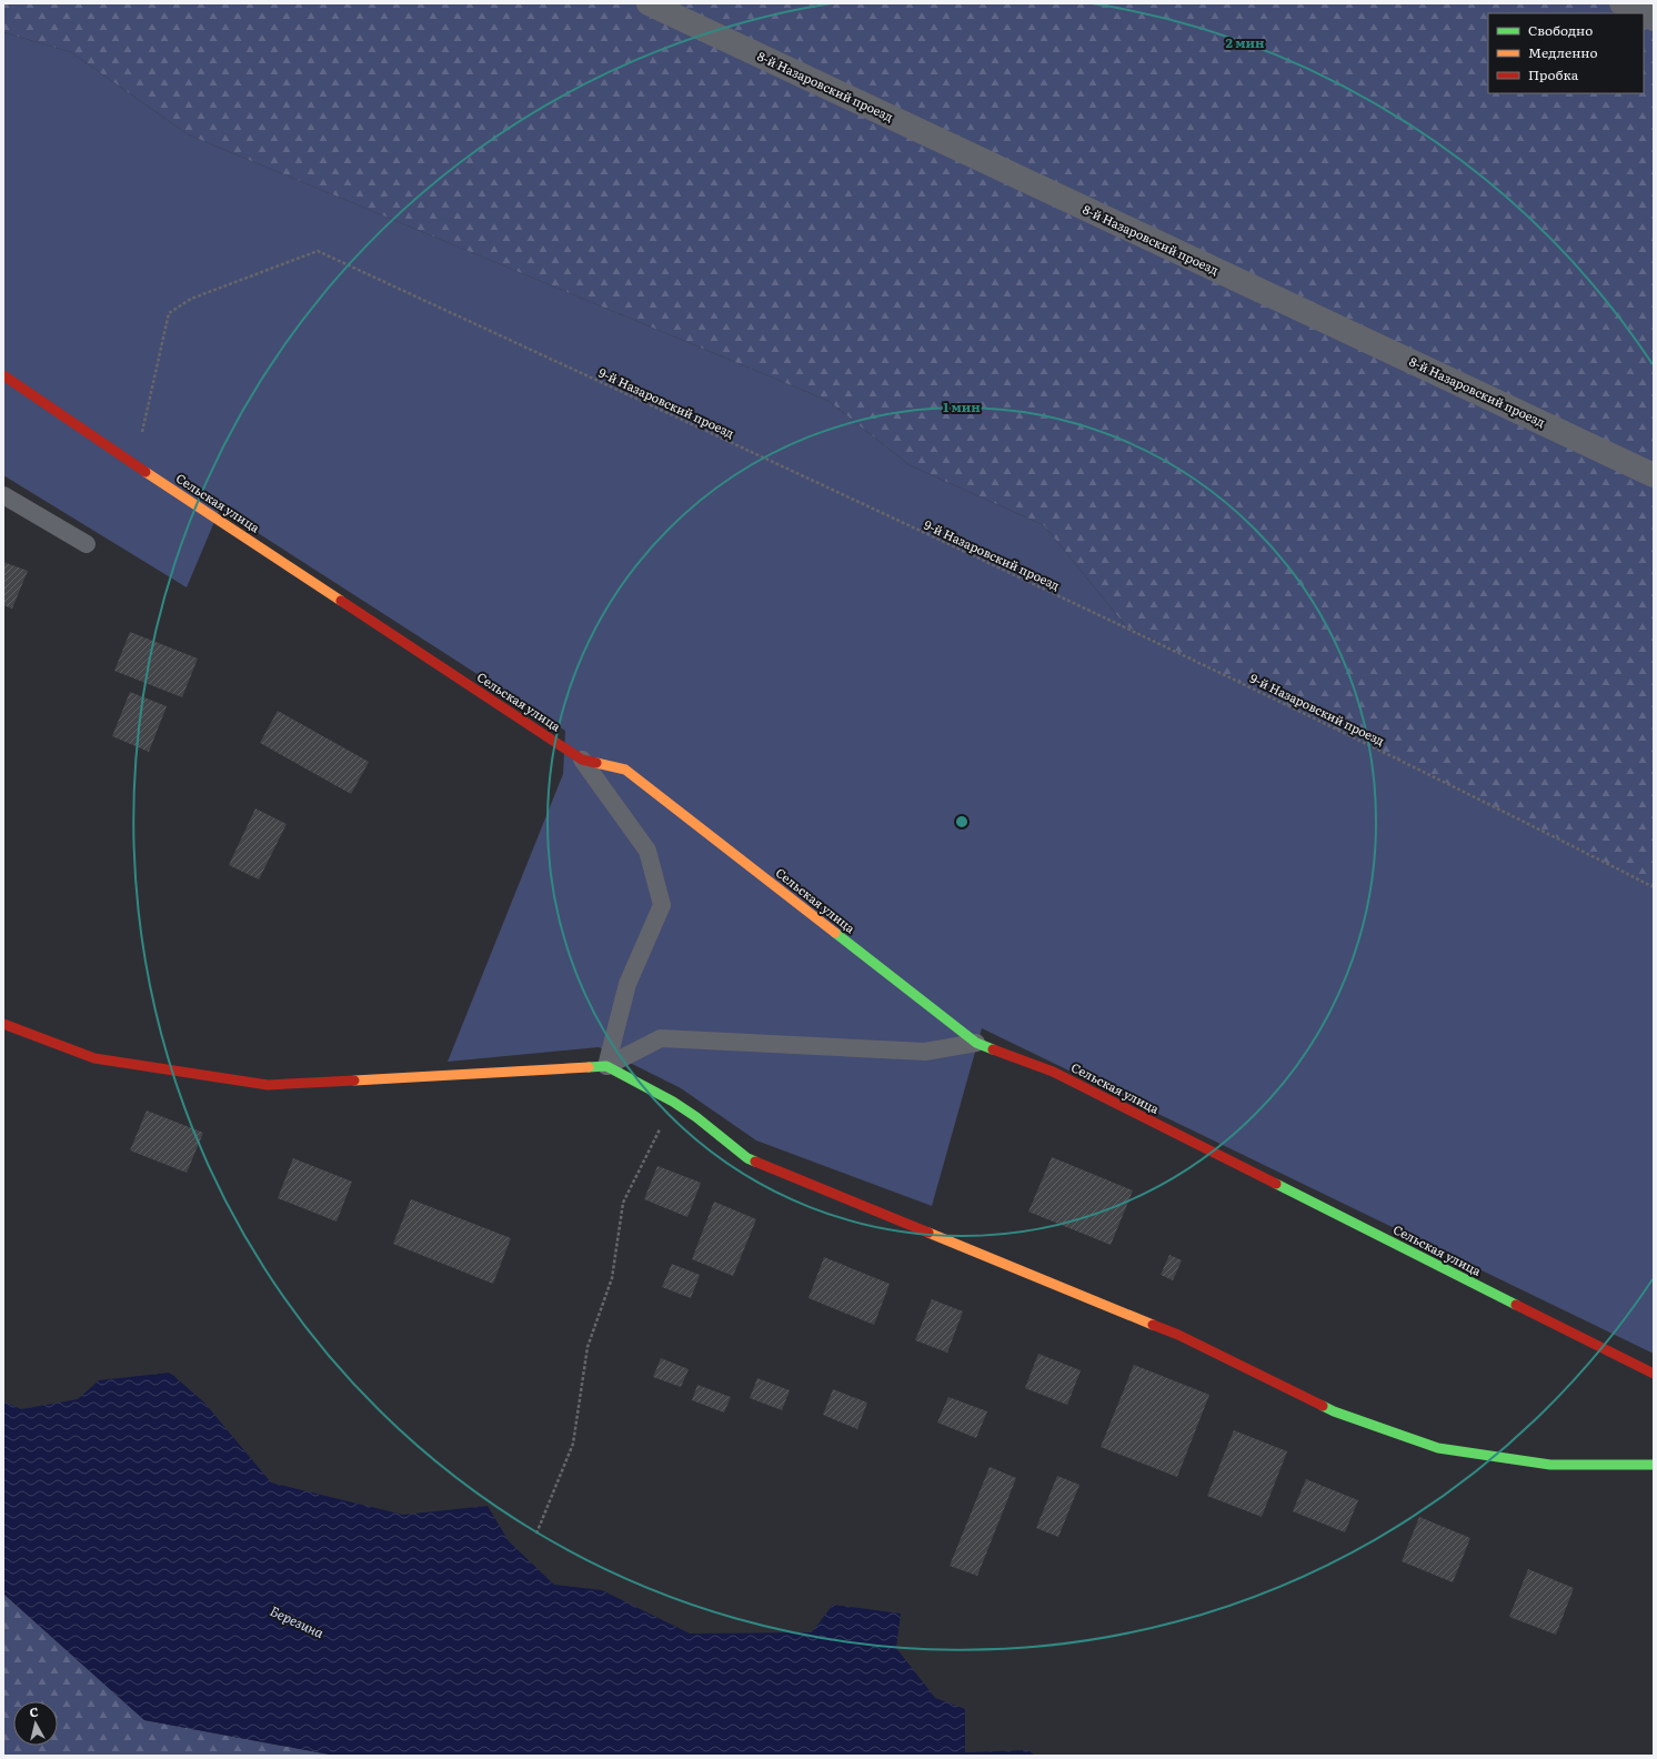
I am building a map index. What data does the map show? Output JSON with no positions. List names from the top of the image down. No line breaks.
{"streets":{"street":["8-й Назаровский проезд","Сельская улица"],"path":["9-й Назаровский проезд"]},"crossings":[["9-й Назаровский проезд","Сельская улица"]],"water":["Березина"],"legend":["Свободно","Медленно","Пробка"],"north":"top","rings":["2 мин","1 мин"]}
